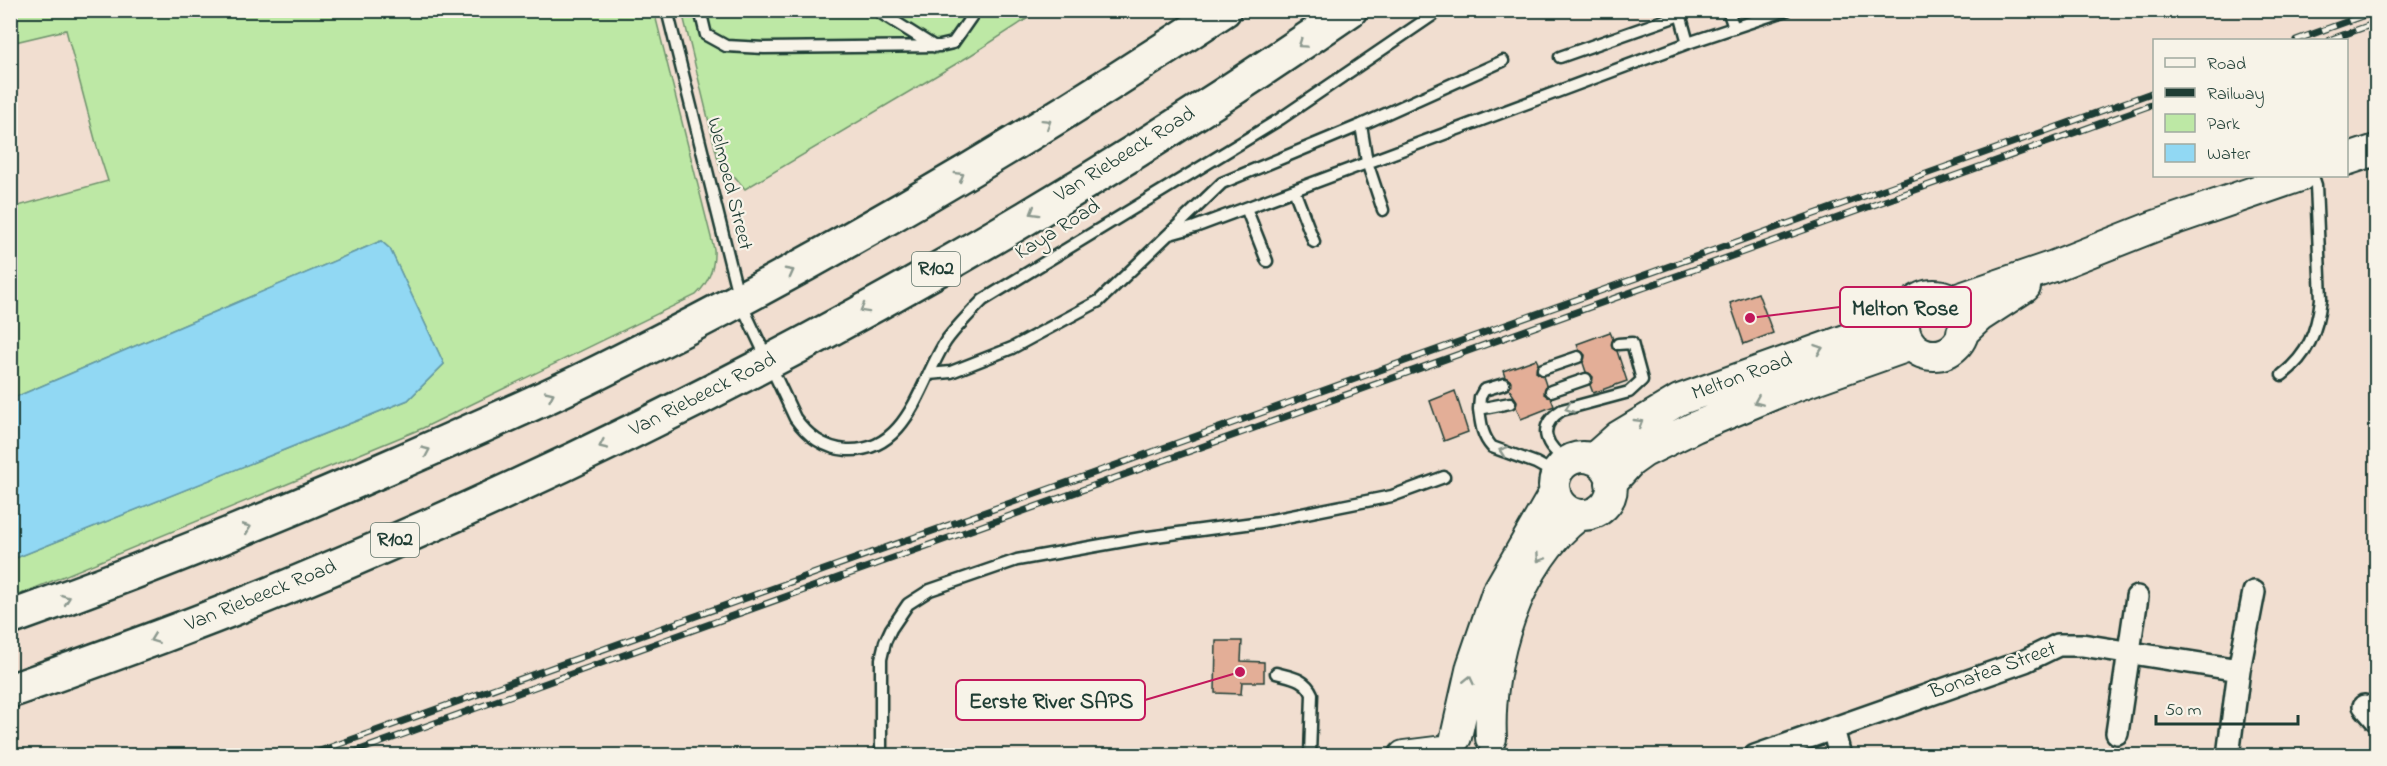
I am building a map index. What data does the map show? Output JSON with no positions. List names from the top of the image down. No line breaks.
{"streets":{"main road":["Van Riebeeck Road","R102"],"street":["Melton Road","Bonatea Street"],"lane":["Welmoed Street","Kaya Road"]},"crossings":[["Van Riebeeck Road","Welmoed Street"],["Van Riebeeck Road","Kaya Road"],["Welmoed Street","Kaya Road"]],"places":["Melton Rose","Eerste River SAPS"],"legend":["Road","Railway","Park","Water"],"scale_bar":"50 m"}
